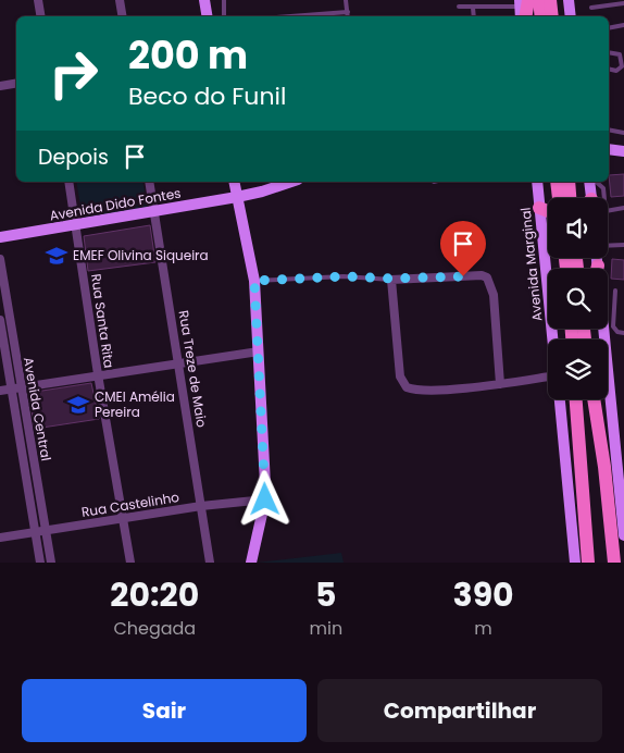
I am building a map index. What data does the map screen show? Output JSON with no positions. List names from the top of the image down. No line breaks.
{"streets":{"street":["Avenida Dido Fontes","Avenida Marginal","Rua Santa Rita","Rua Treze de Maio","Avenida Central","Rua Castelinho"]},"crossings":[["Avenida Dido Fontes","Rua Santa Rita"],["Avenida Dido Fontes","Rua Treze de Maio"],["Rua Santa Rita","Rua Castelinho"],["Rua Treze de Maio","Rua Castelinho"],["Avenida Central","Rua Castelinho"]],"places":{"school or university":["EMEF Olivina Siqueira","CMEI Amélia Pereira"]},"page":{"turn":["200 m","Beco do Funil"],"then":"Depois","eta":["20:20","Chegada","5","min","390","m"],"buttons":["Sair","Compartilhar"]}}
